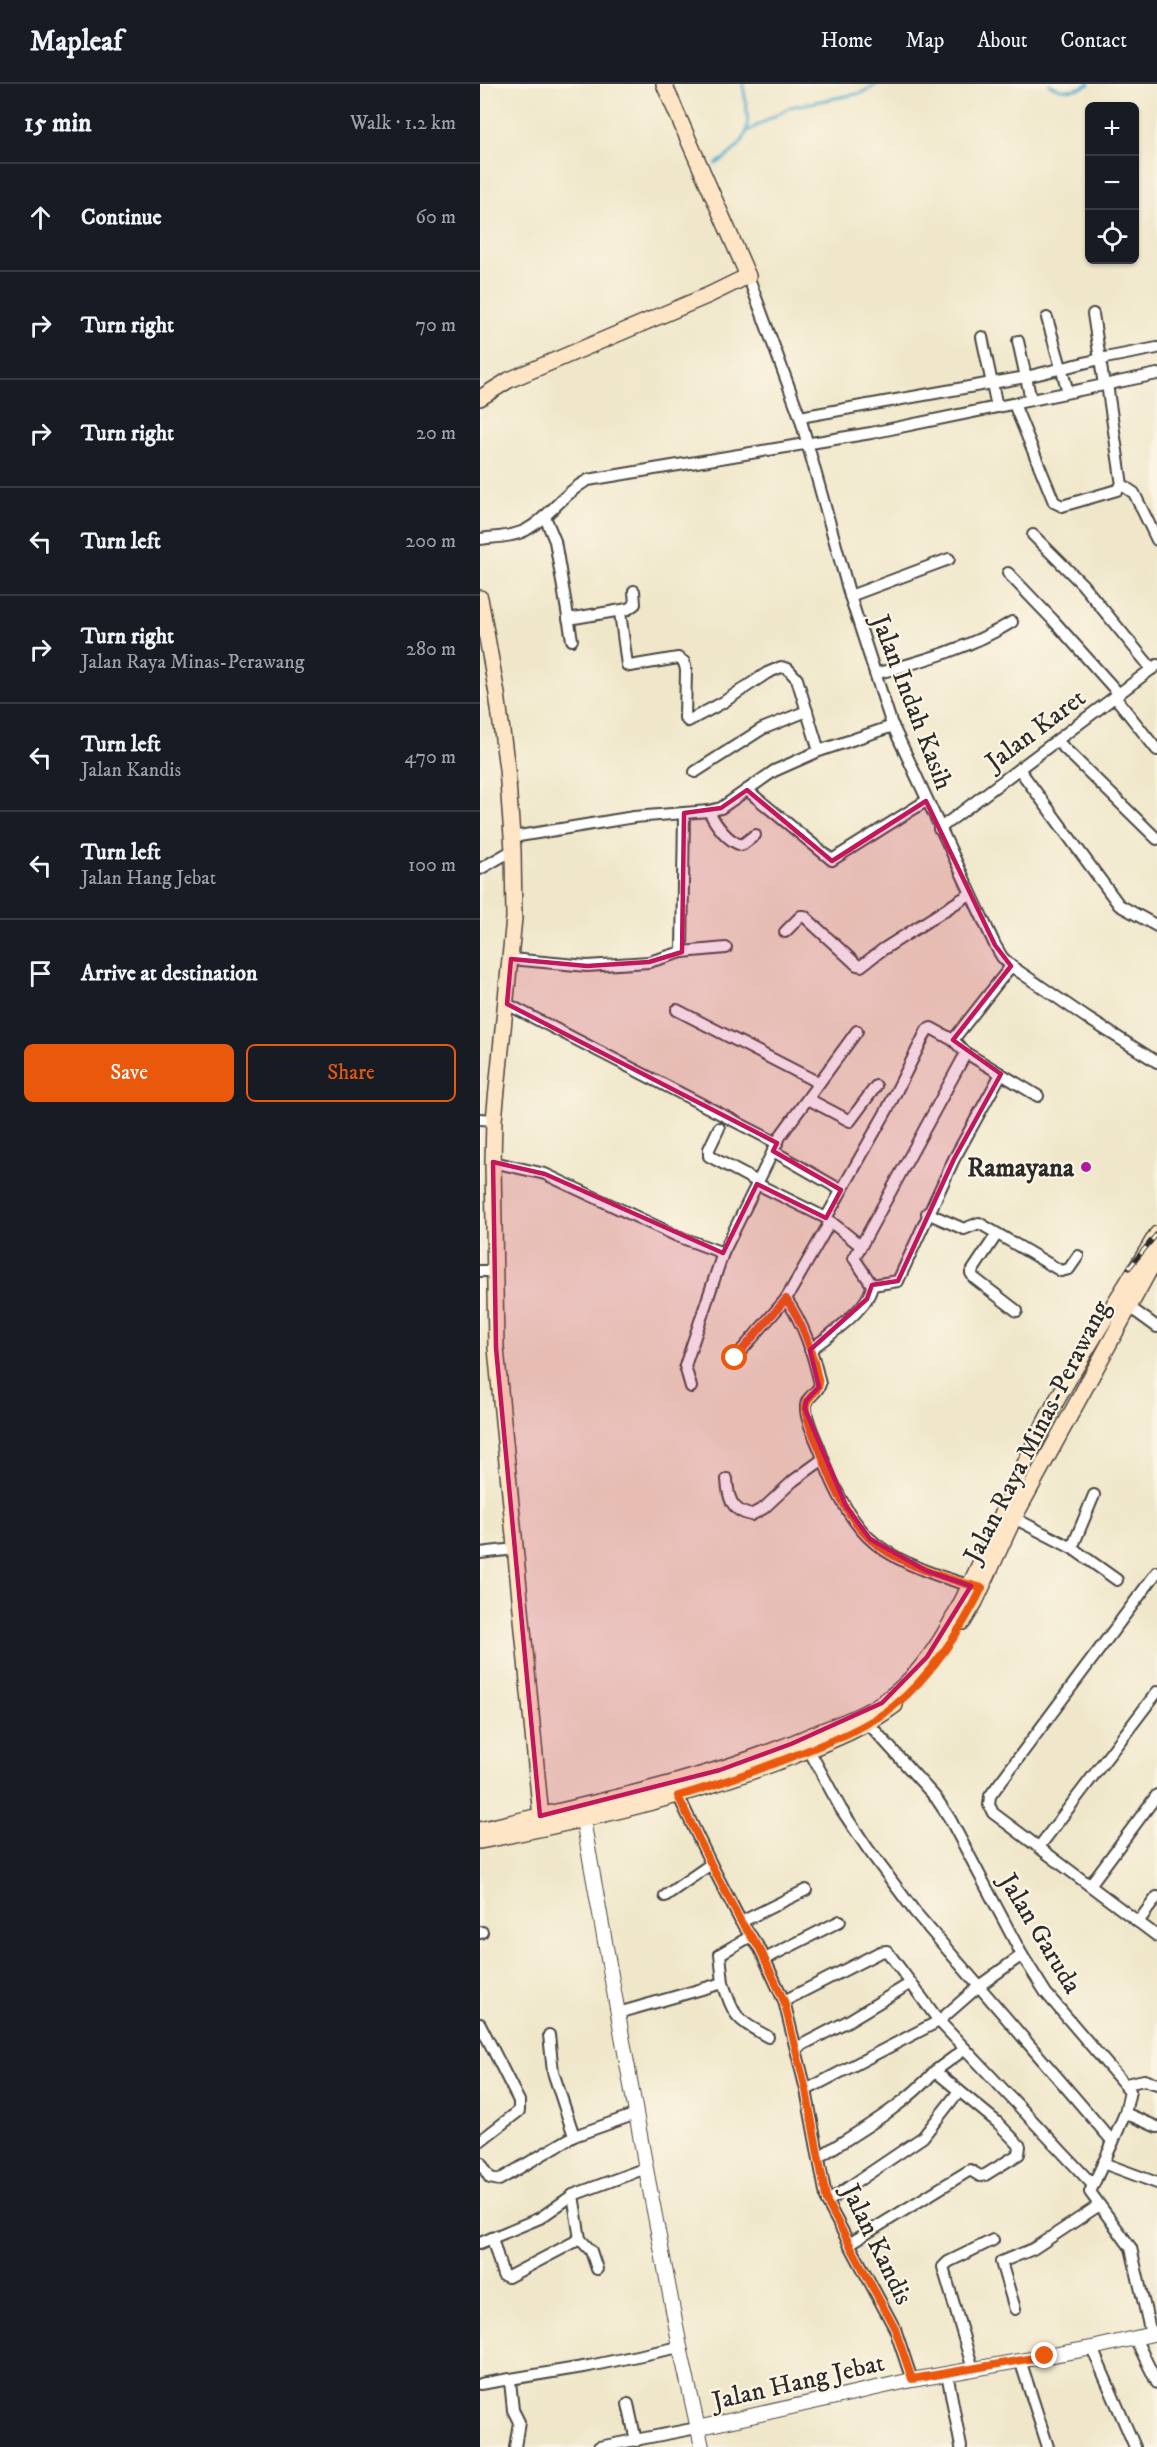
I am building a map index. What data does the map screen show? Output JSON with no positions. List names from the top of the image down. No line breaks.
{"streets":{"main road":["Jalan Raya Minas-Perawang"],"street":["Jalan Indah Kasih","Jalan Karet","Jalan Garuda","Jalan Kandis","Jalan Hang Jebat"]},"crossings":[["Jalan Indah Kasih","Jalan Karet"],["Jalan Raya Minas-Perawang","Jalan Garuda"],["Jalan Raya Minas-Perawang","Jalan Kandis"],["Jalan Kandis","Jalan Hang Jebat"]],"places":["Ramayana"],"page":{"header":"Mapleaf","nav":["Home","Map","About","Contact"],"heading":["15 min","Walk · 1.2 km"],"map_buttons":["+","−"],"list":[["Continue","60 m"],["Turn right","70 m"],["Turn right","20 m"],["Turn left","200 m"],["Turn right","Jalan Raya Minas-Perawang","280 m"],["Turn left","Jalan Kandis","470 m"],["Turn left","Jalan Hang Jebat","100 m"],"Arrive at destination"],"buttons":["Save","Share"]}}
